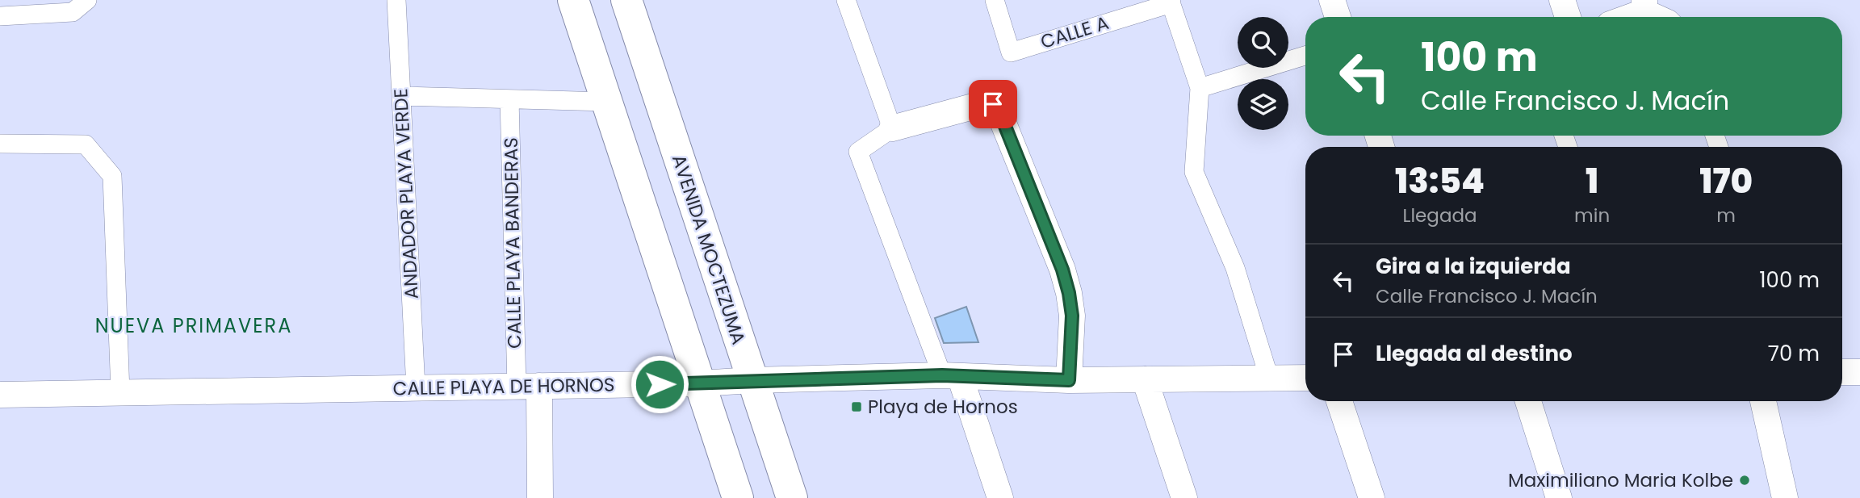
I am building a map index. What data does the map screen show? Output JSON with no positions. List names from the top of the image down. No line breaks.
{"streets":{"street":["CALLE A","ANDADOR PLAYA VERDE","CALLE PLAYA BANDERAS","AVENIDA MOCTEZUMA","CALLE PLAYA DE HORNOS"]},"crossings":[["ANDADOR PLAYA VERDE","CALLE PLAYA DE HORNOS"],["CALLE PLAYA BANDERAS","CALLE PLAYA DE HORNOS"],["AVENIDA MOCTEZUMA","CALLE PLAYA DE HORNOS"]],"districts":["NUEVA PRIMAVERA"],"places":{"transit":["Playa de Hornos"],"other":["Maximiliano Maria Kolbe"]},"page":{"turn":["100 m","Calle Francisco J. Macín"],"eta":["13:54","Llegada","1","min","170","m"],"list":[{"name":"Gira a la izquierda","note":"Calle Francisco J. Macín","value":"100 m"},{"name":"Llegada al destino","value":"70 m"}]}}
